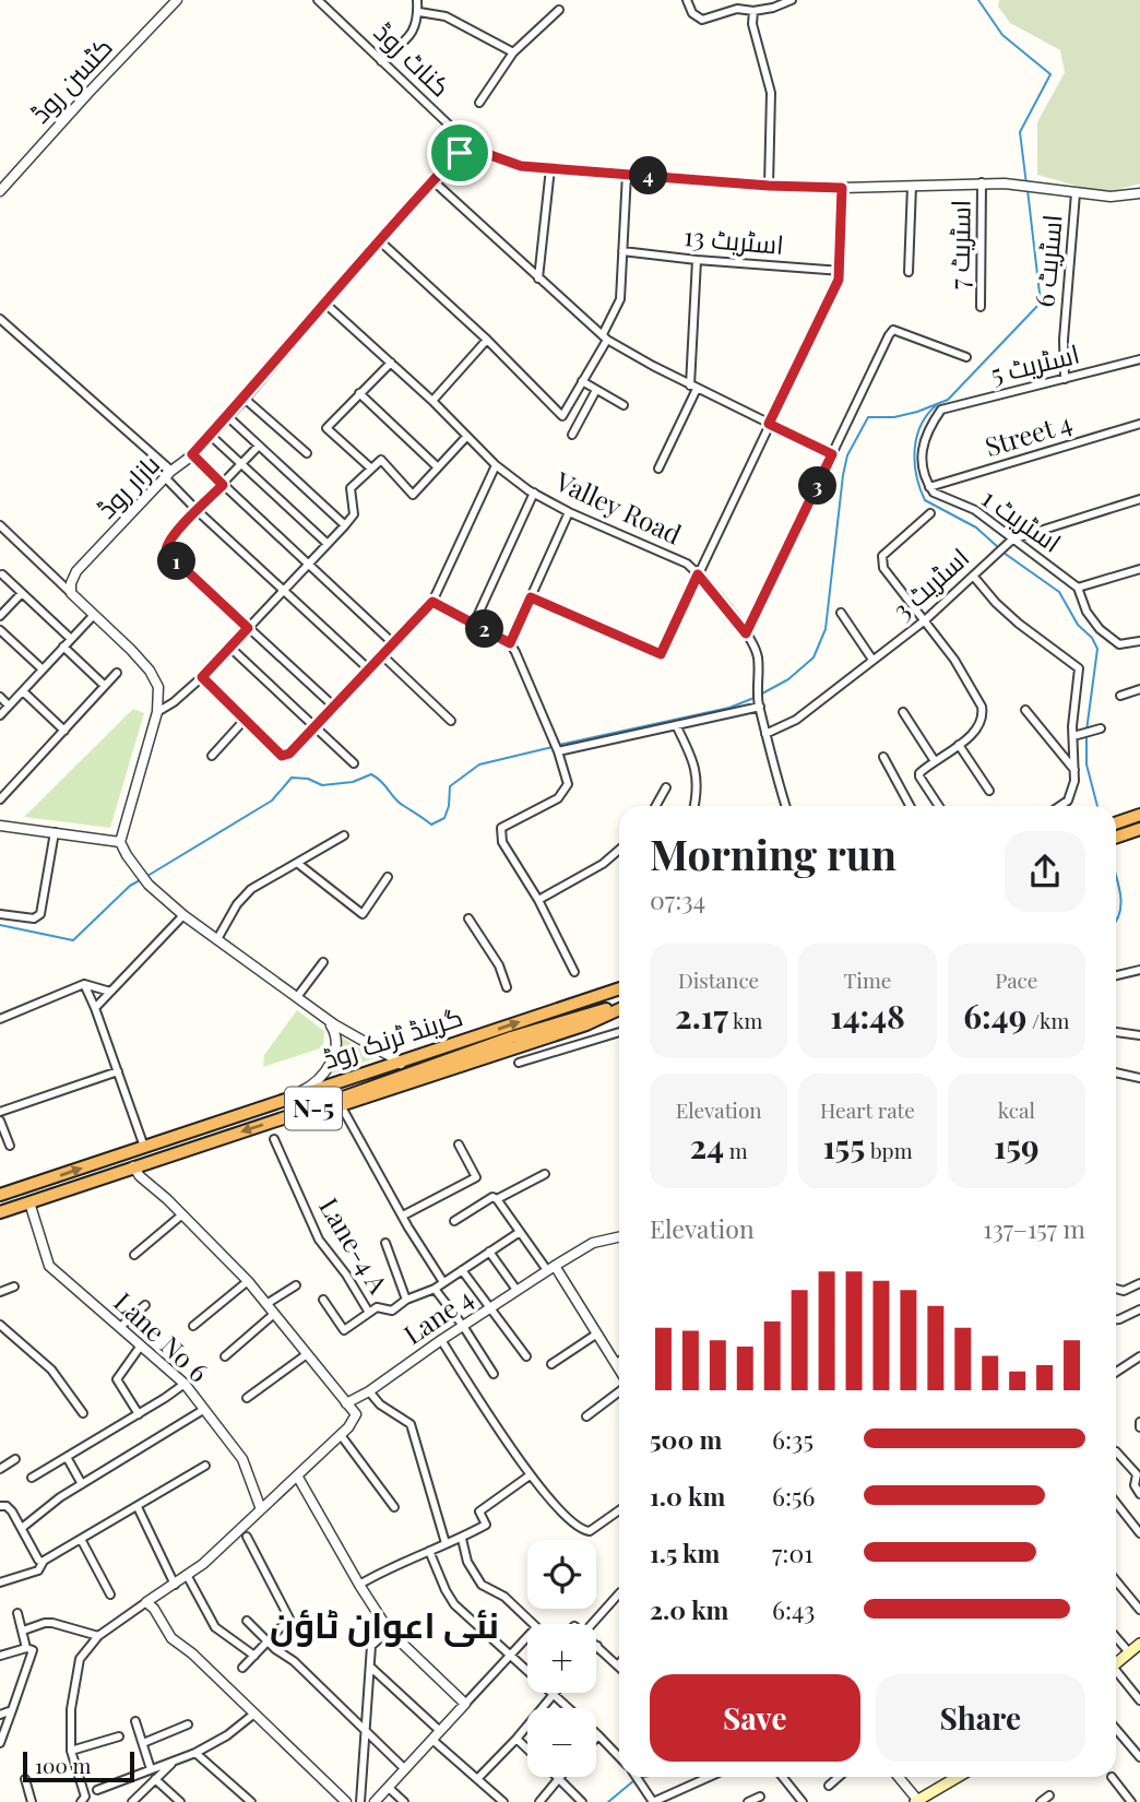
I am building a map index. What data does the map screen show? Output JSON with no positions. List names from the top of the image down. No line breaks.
{"streets":{"highway":["گرینڈ ٹرنک روڈ","N-5"],"street":["کناٹ روڈ","کٹسن روڈ","اسٹریٹ 13","اسٹریٹ 7","اسٹریٹ 6","اسٹریٹ 5","Street 4","بازار روڈ","Valley Road","اسٹریٹ 1","اسٹریٹ 3","Lane-4 A","Lane 4","Lane No 6"]},"crossings":[["کناٹ روڈ","بازار روڈ"],["اسٹریٹ 6","اسٹریٹ 5"],["اسٹریٹ 5","Street 4"],["اسٹریٹ 5","اسٹریٹ 1"],["Street 4","اسٹریٹ 1"],["بازار روڈ","Valley Road"],["Valley Road","اسٹریٹ 3"],["اسٹریٹ 1","اسٹریٹ 3"],["گرینڈ ٹرنک روڈ","Lane No 6"]],"districts":["نئی اعوان ٹاؤن"],"scale_bar":"100 m","page":{"pins":["4","3","1","2"],"heading":["Morning run","07:34"],"stats":[["Distance","2.17 km"],["Time","14:48"],["Pace","6:49 /km"],["Elevation","24 m"],["Heart rate","155 bpm"],["kcal","159"]],"chart":["Elevation","137–157 m"],"list":[{"name":"500 m","note":"6:35"},{"name":"1.0 km","note":"6:56"},{"name":"1.5 km","note":"7:01"},{"name":"2.0 km","note":"6:43"}],"map_buttons":["+","−"],"buttons":["Save","Share"],"scale":"100 m"}}
